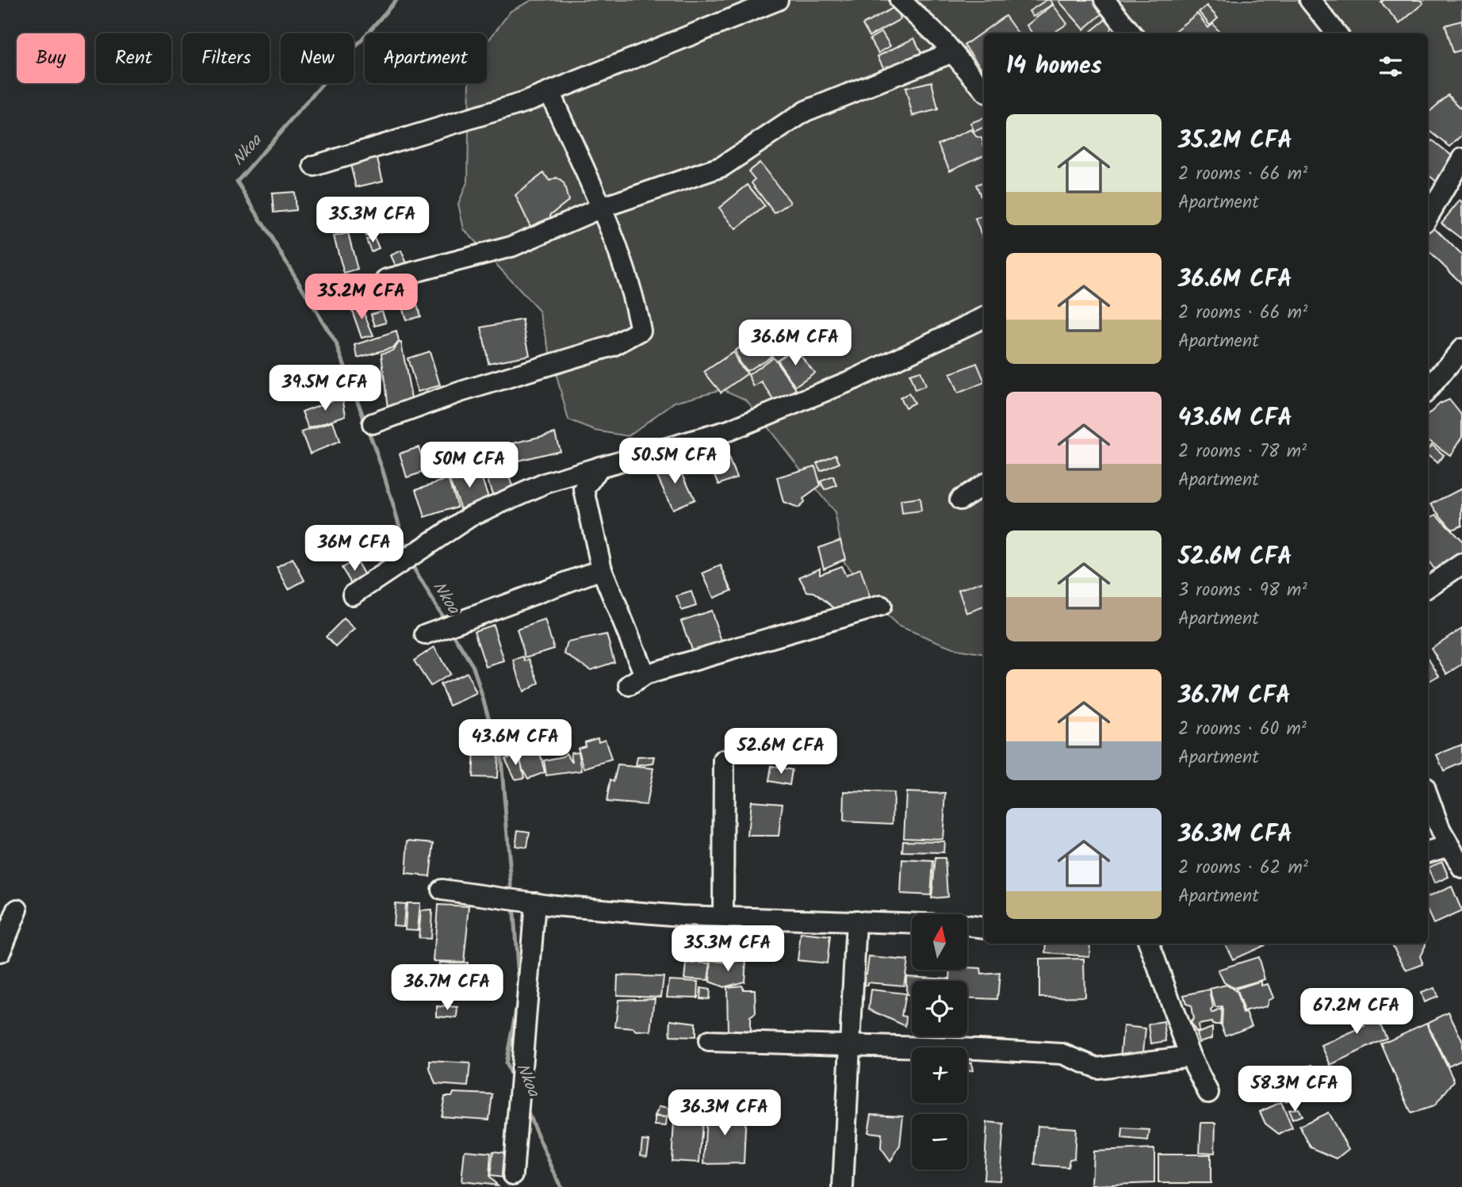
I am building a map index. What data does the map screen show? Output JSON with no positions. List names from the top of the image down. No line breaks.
{"water":["Nkoa"],"north":"top","page":{"chip":["Buy","Rent","Filters","New","Apartment"],"heading":"14 homes","list":[{"name":"35.2M CFA","note":"2 rooms · 66 m² · Apartment"},{"name":"36.6M CFA","note":"2 rooms · 66 m² · Apartment"},{"name":"43.6M CFA","note":"2 rooms · 78 m² · Apartment"},{"name":"52.6M CFA","note":"3 rooms · 98 m² · Apartment"},{"name":"36.7M CFA","note":"2 rooms · 60 m² · Apartment"},{"name":"36.3M CFA","note":"2 rooms · 62 m² · Apartment"}],"price":["35.3M CFA","35.2M CFA","36.6M CFA","39.5M CFA","50.5M CFA","50M CFA","36M CFA","43.6M CFA","52.6M CFA","35.3M CFA","36.7M CFA","67.2M CFA","58.3M CFA","36.3M CFA"],"map_buttons":["+","−"]}}
